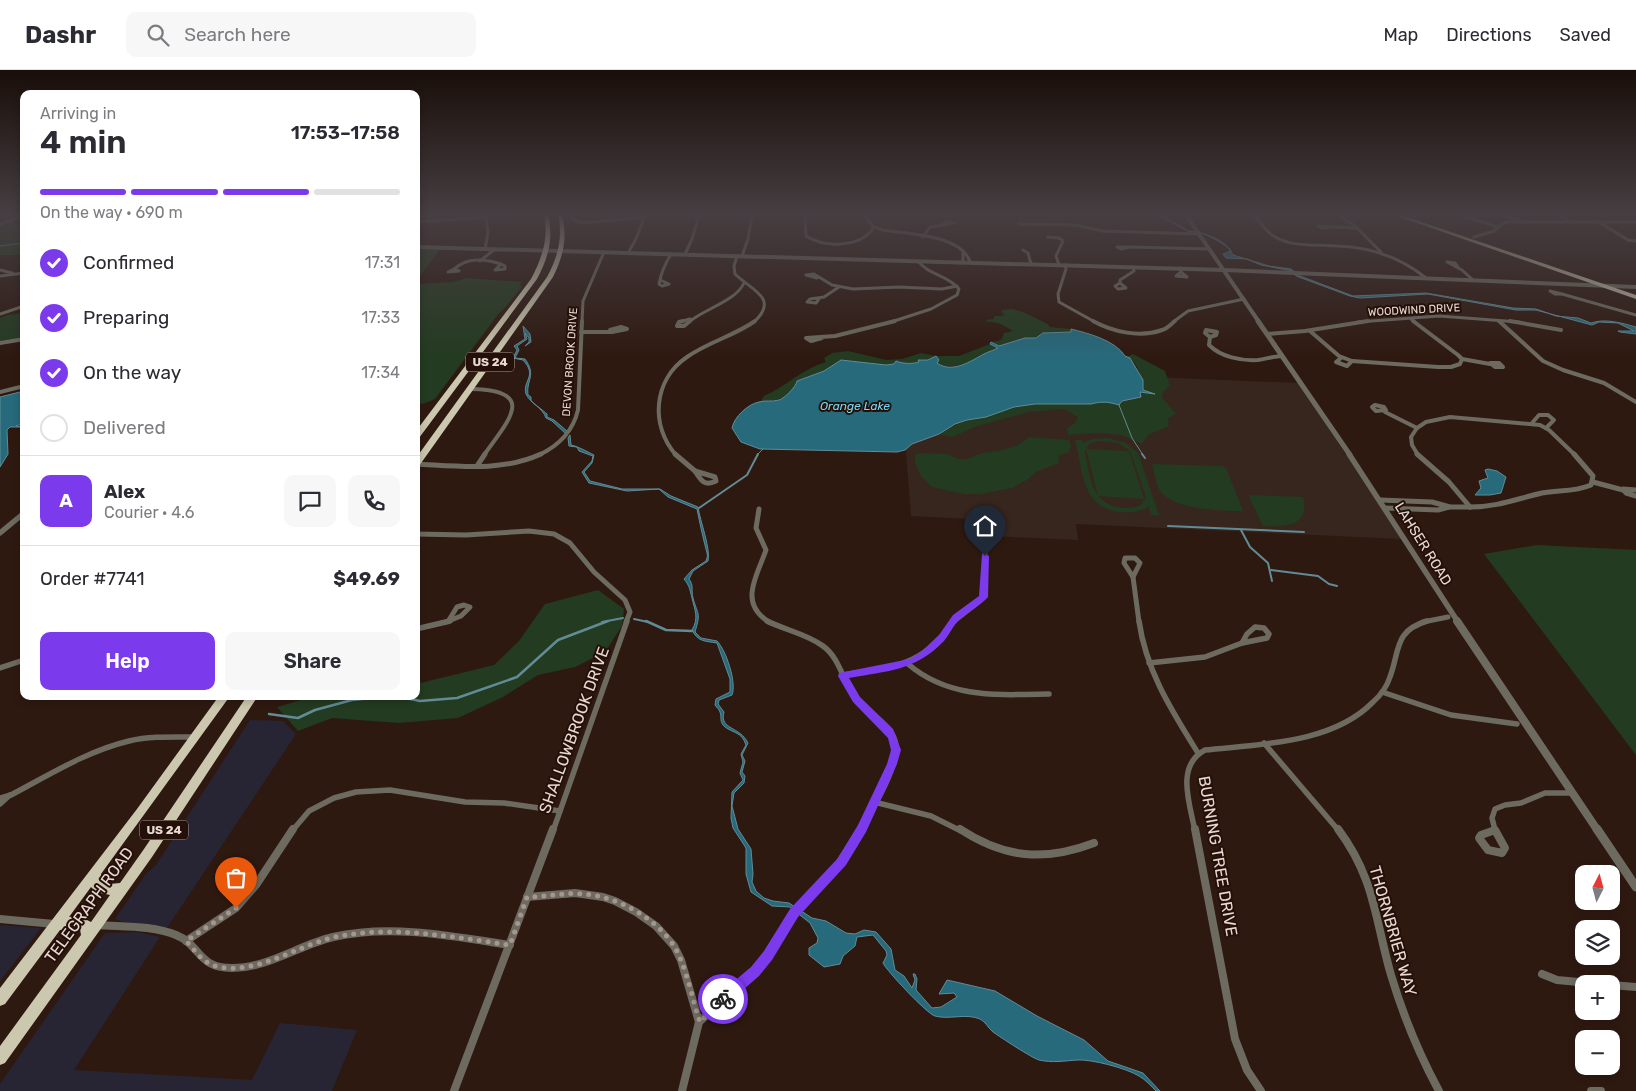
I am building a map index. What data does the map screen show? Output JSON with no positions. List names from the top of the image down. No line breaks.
{"streets":{"highway":["US 24","TELEGRAPH ROAD"],"street":["WOODWIND DRIVE","DEVON BROOK DRIVE","LAHSER ROAD","SHALLOWBROOK DRIVE","BURNING TREE DRIVE","THORNBRIER WAY"]},"crossings":[["WOODWIND DRIVE","LAHSER ROAD"]],"water":["Orange Lake"],"north":"top","page":{"header":"Dashr","search":"Search here","nav":["Map","Directions","Saved"],"heading":["4 min","Arriving in","17:53–17:58"],"panel":["Alex","Courier · 4.6","Order #7741","$49.69"],"bar":"On the way · 690 m","list":[["Confirmed","17:31"],["Preparing","17:33"],["On the way","17:34"],"Delivered"],"round":"A","buttons":["Help","Share"],"map_buttons":["+","−"]}}
